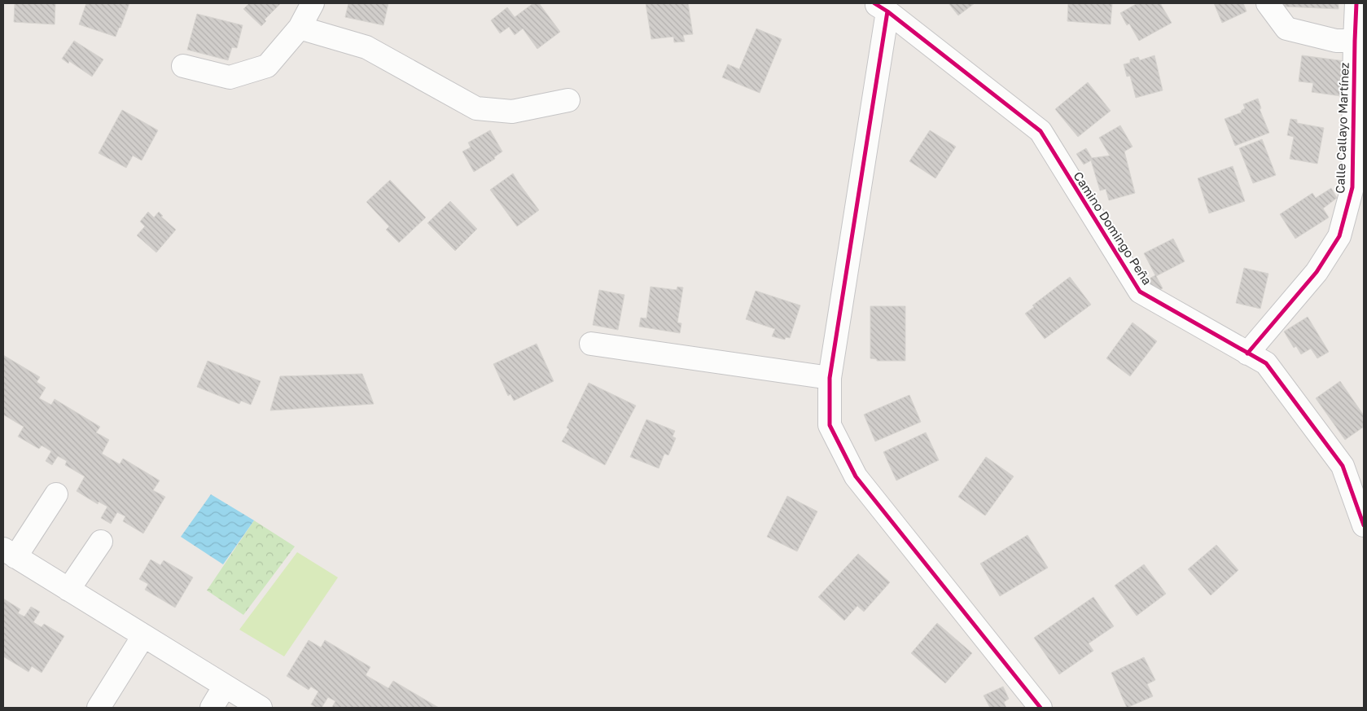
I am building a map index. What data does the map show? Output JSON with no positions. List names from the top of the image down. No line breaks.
{"streets":{"street":["Calle Callayo Martínez","Camino Domingo Peña"]},"crossings":[["Calle Callayo Martínez","Camino Domingo Peña"]]}
